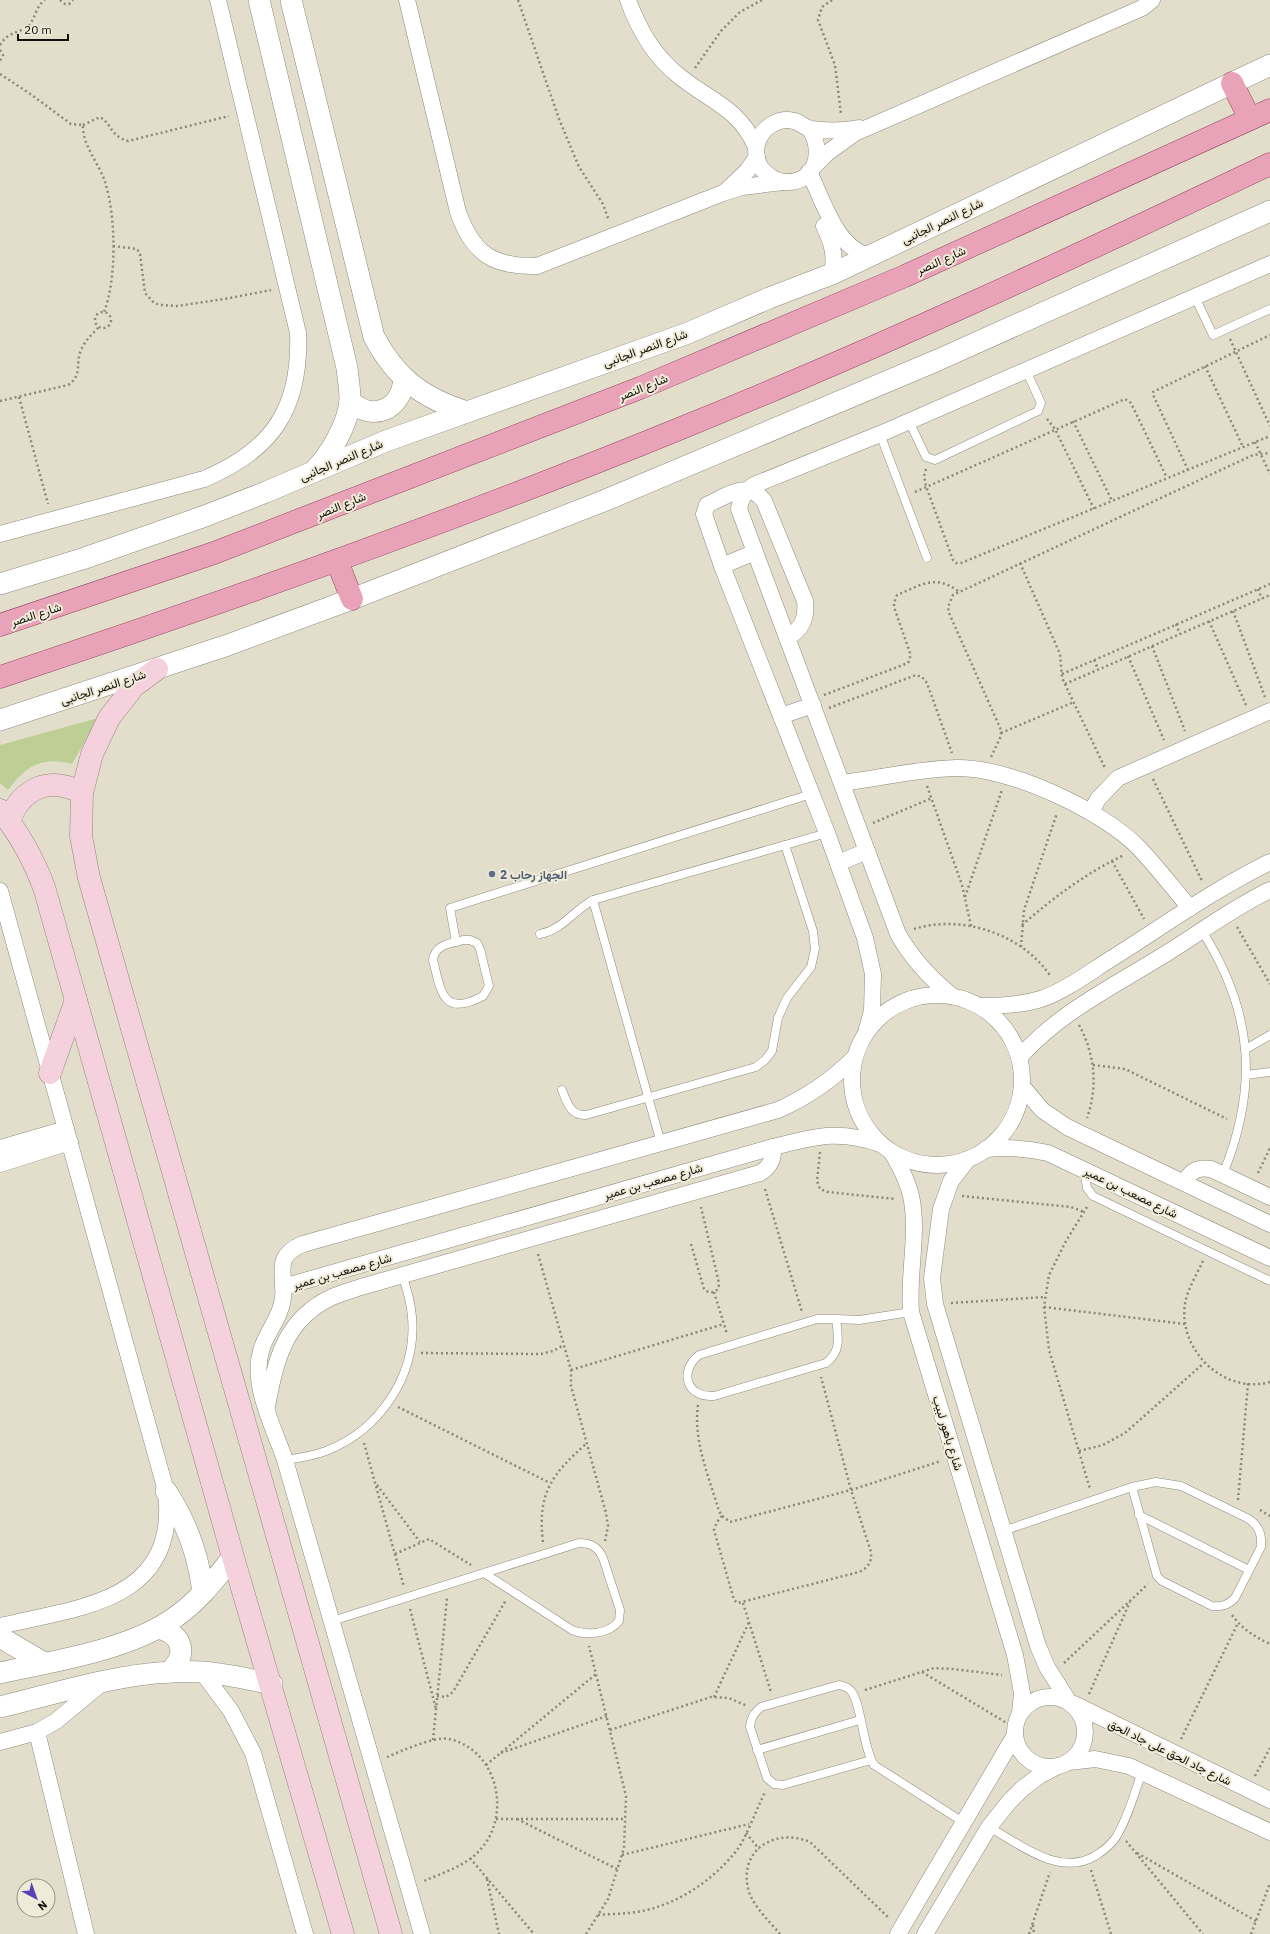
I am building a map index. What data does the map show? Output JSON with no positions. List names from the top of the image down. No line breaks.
{"streets":{"main road":["شارع النصر"],"street":["شارع النصر الجانبى","شارع مصعب بن عمير","شارع باهور لبيب","شارع جاد الحق على جاد الحق"]},"crossings":[["شارع مصعب بن عمير","شارع باهور لبيب"],["شارع باهور لبيب","شارع جاد الحق على جاد الحق"]],"places":["الجهاز رحاب 2"],"scale_bar":"20 m","north":"bottom right"}
